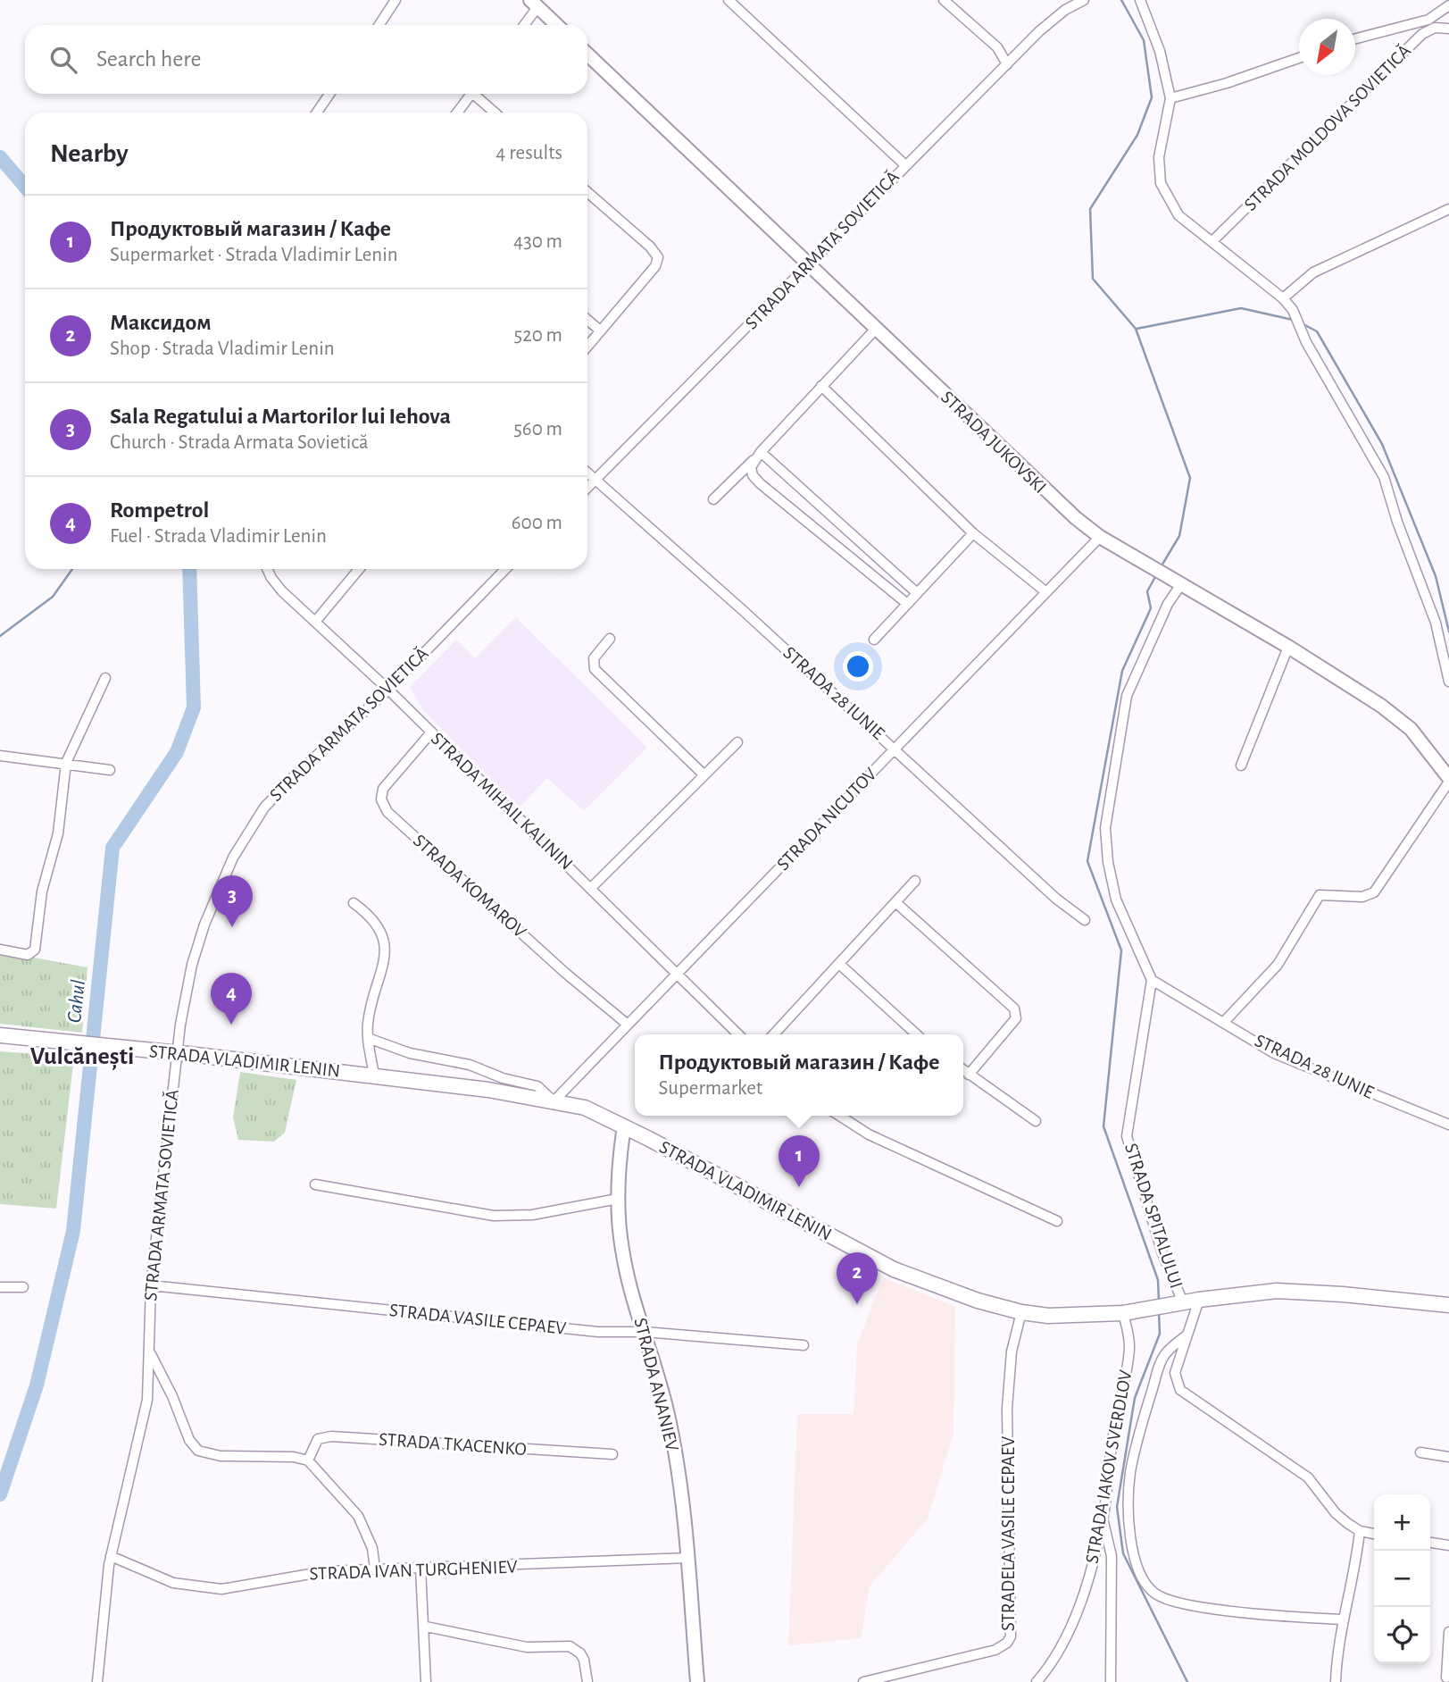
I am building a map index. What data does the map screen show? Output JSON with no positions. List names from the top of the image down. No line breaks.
{"streets":{"main road":["STRADA JUKOVSKI","STRADA VLADIMIR LENIN","STRADA ANANIEV"],"street":["STRADA MOLDOVA SOVIETICĂ","STRADA ARMATA SOVIETICĂ","STRADA 28 IUNIE","STRADA MIHAIL KALININ","STRADA NICUTOV","STRADA KOMAROV","STRADA SPITALULUI","STRADA VASILE CEPAEV","STRADA TKACENKO","STRADA IAKOV SVERDLOV","STRADELA VASILE CEPAEV","STRADA IVAN TURGHENIEV"]},"crossings":[["STRADA ARMATA SOVIETICĂ","STRADA JUKOVSKI"],["STRADA ARMATA SOVIETICĂ","STRADA 28 IUNIE"],["STRADA ARMATA SOVIETICĂ","STRADA MIHAIL KALININ"],["STRADA ARMATA SOVIETICĂ","STRADA VLADIMIR LENIN"],["STRADA ARMATA SOVIETICĂ","STRADA VASILE CEPAEV"],["STRADA ARMATA SOVIETICĂ","STRADA IVAN TURGHENIEV"],["STRADA JUKOVSKI","STRADA NICUTOV"],["STRADA 28 IUNIE","STRADA NICUTOV"],["STRADA 28 IUNIE","STRADA SPITALULUI"],["STRADA MIHAIL KALININ","STRADA NICUTOV"],["STRADA MIHAIL KALININ","STRADA KOMAROV"],["STRADA NICUTOV","STRADA KOMAROV"],["STRADA NICUTOV","STRADA VLADIMIR LENIN"],["STRADA VLADIMIR LENIN","STRADA SPITALULUI"],["STRADA VLADIMIR LENIN","STRADA ANANIEV"],["STRADA VLADIMIR LENIN","STRADA IAKOV SVERDLOV"],["STRADA VLADIMIR LENIN","STRADELA VASILE CEPAEV"],["STRADA VASILE CEPAEV","STRADA ANANIEV"],["STRADA ANANIEV","STRADA IVAN TURGHENIEV"]],"districts":["Vulcănești"],"water":["Cahul"],"north":"bottom left","page":{"search":"Search here","heading":["Nearby","4 results"],"list":[{"mark":"1","name":"Продуктовый магазин / Кафе","note":"Supermarket · Strada Vladimir Lenin","value":"430 m"},{"mark":"2","name":"Максидом","note":"Shop · Strada Vladimir Lenin","value":"520 m"},{"mark":"3","name":"Sala Regatului a Martorilor lui Iehova","note":"Church · Strada Armata Sovietică","value":"560 m"},{"mark":"4","name":"Rompetrol","note":"Fuel · Strada Vladimir Lenin","value":"600 m"}],"pins":["3","4","1","2"],"popup":["Продуктовый магазин / Кафе","Supermarket"],"map_buttons":["+","−"]}}
